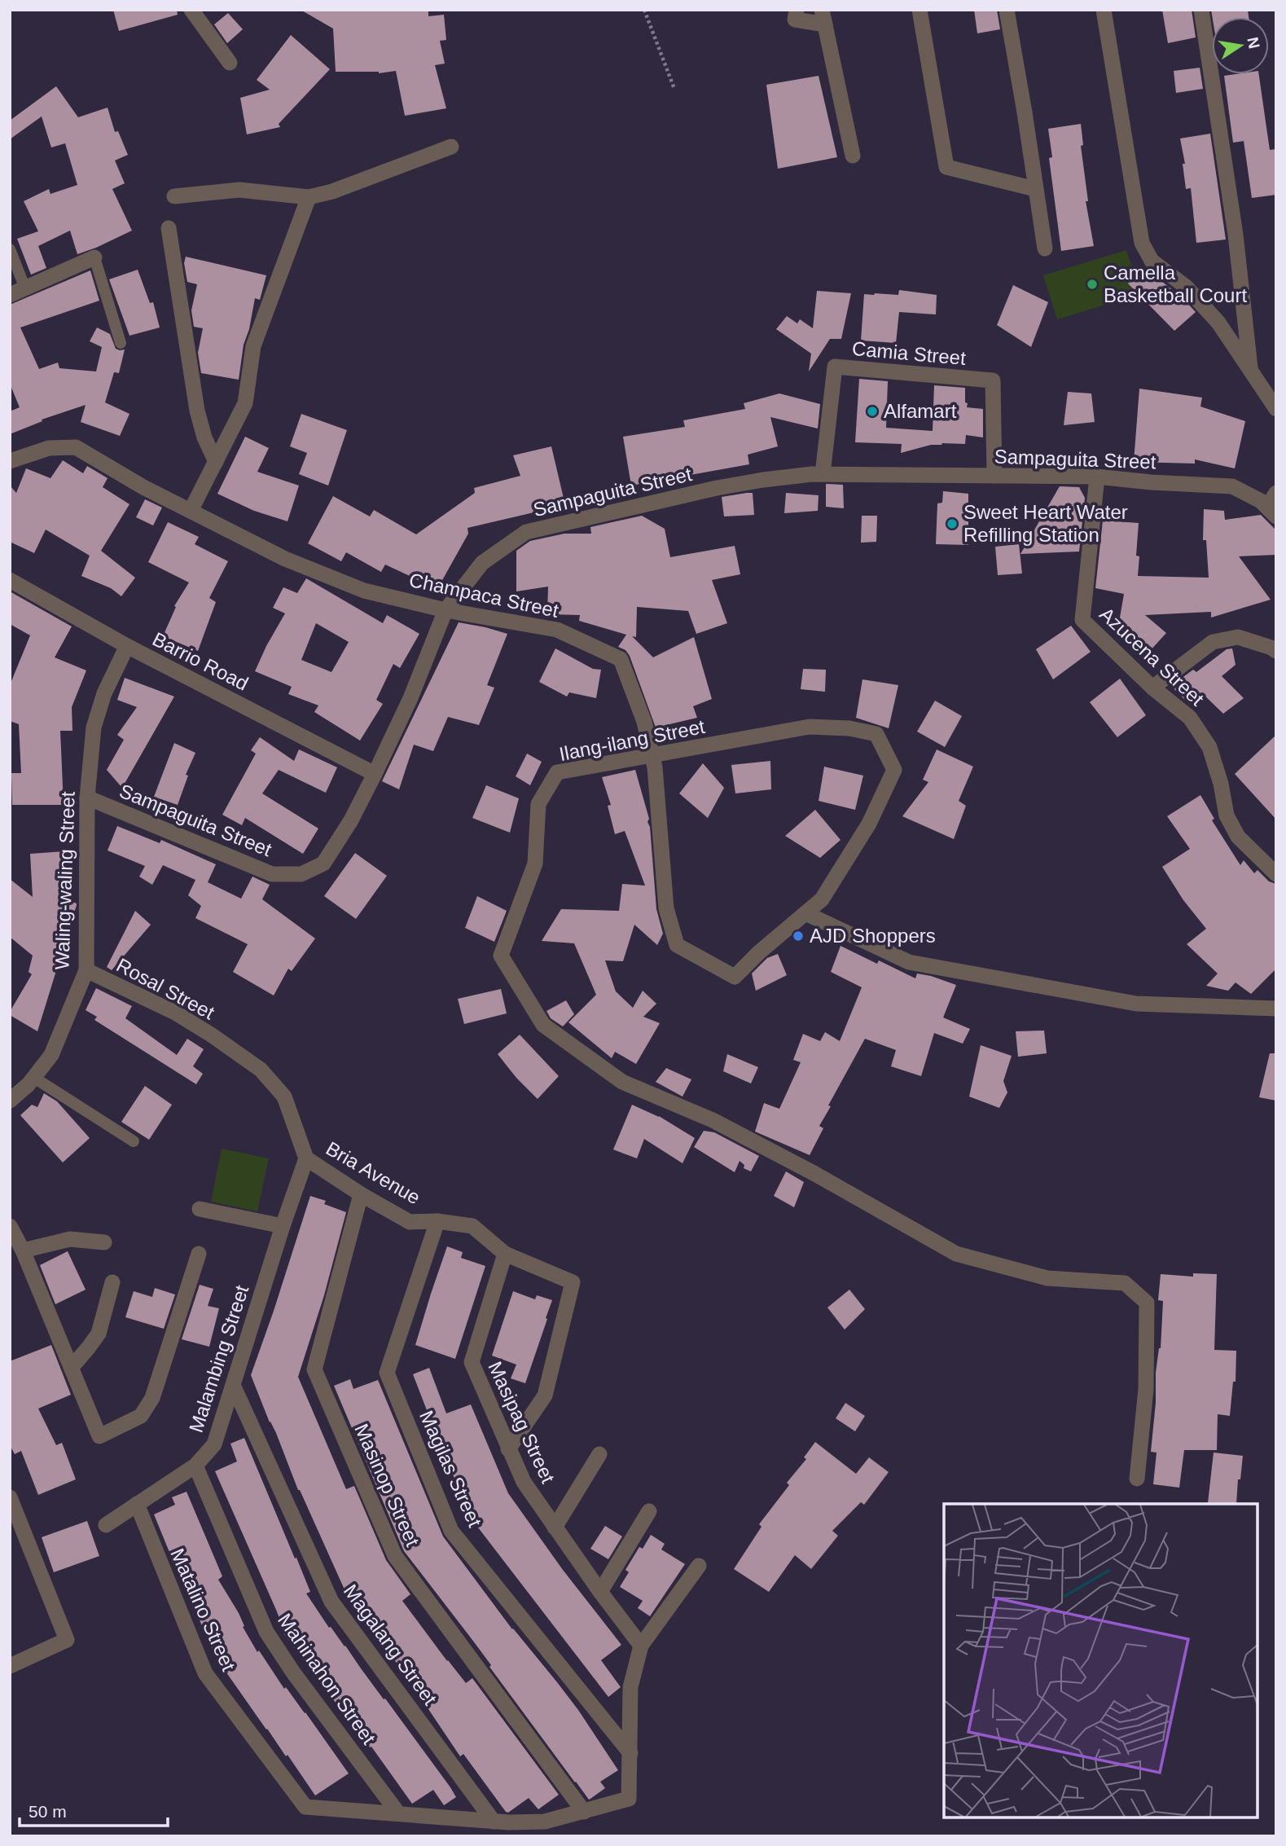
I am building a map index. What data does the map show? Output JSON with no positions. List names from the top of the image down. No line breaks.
{"streets":{"street":["Camia Street","Sampaguita Street","Champaca Street","Azucena Street","Barrio Road","Ilang-ilang Street","Waling-waling Street","Rosal Street","Bria Avenue","Malambing Street","Masipag Street","Magilas Street","Masinop Street","Matalino Street","Magalang Street","Mahinahon Street"]},"crossings":[["Camia Street","Sampaguita Street"],["Sampaguita Street","Champaca Street"],["Sampaguita Street","Azucena Street"],["Sampaguita Street","Barrio Road"],["Sampaguita Street","Waling-waling Street"],["Champaca Street","Ilang-ilang Street"],["Barrio Road","Waling-waling Street"],["Waling-waling Street","Rosal Street"],["Rosal Street","Bria Avenue"],["Bria Avenue","Malambing Street"],["Bria Avenue","Masipag Street"],["Bria Avenue","Magilas Street"],["Bria Avenue","Masinop Street"],["Malambing Street","Matalino Street"],["Malambing Street","Magalang Street"],["Malambing Street","Mahinahon Street"],["Matalino Street","Mahinahon Street"]],"places":["Camella Basketball Court","Alfamart","Sweet Heart Water Refilling Station","AJD Shoppers"],"scale_bar":"50 m","north":"right"}
